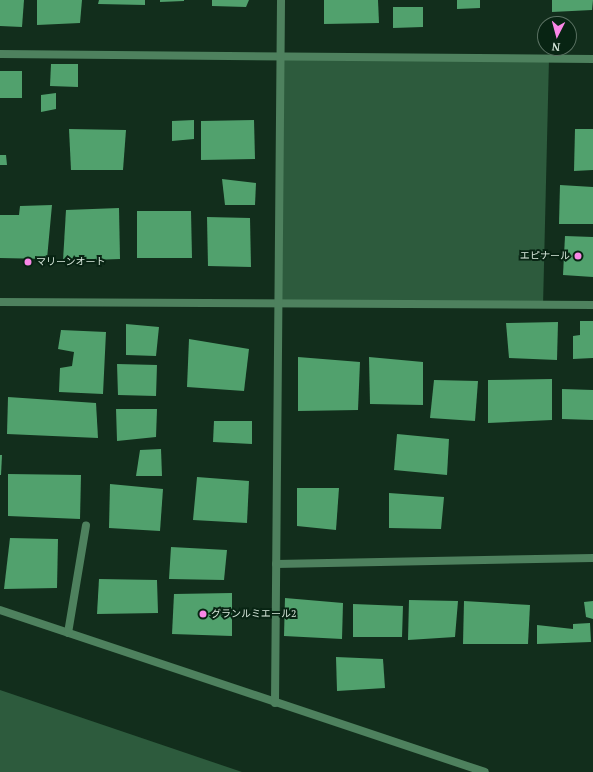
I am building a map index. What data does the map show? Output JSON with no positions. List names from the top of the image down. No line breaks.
{"places":["エピナール","マリーンオート","グランルミエール2"],"north":"bottom"}
